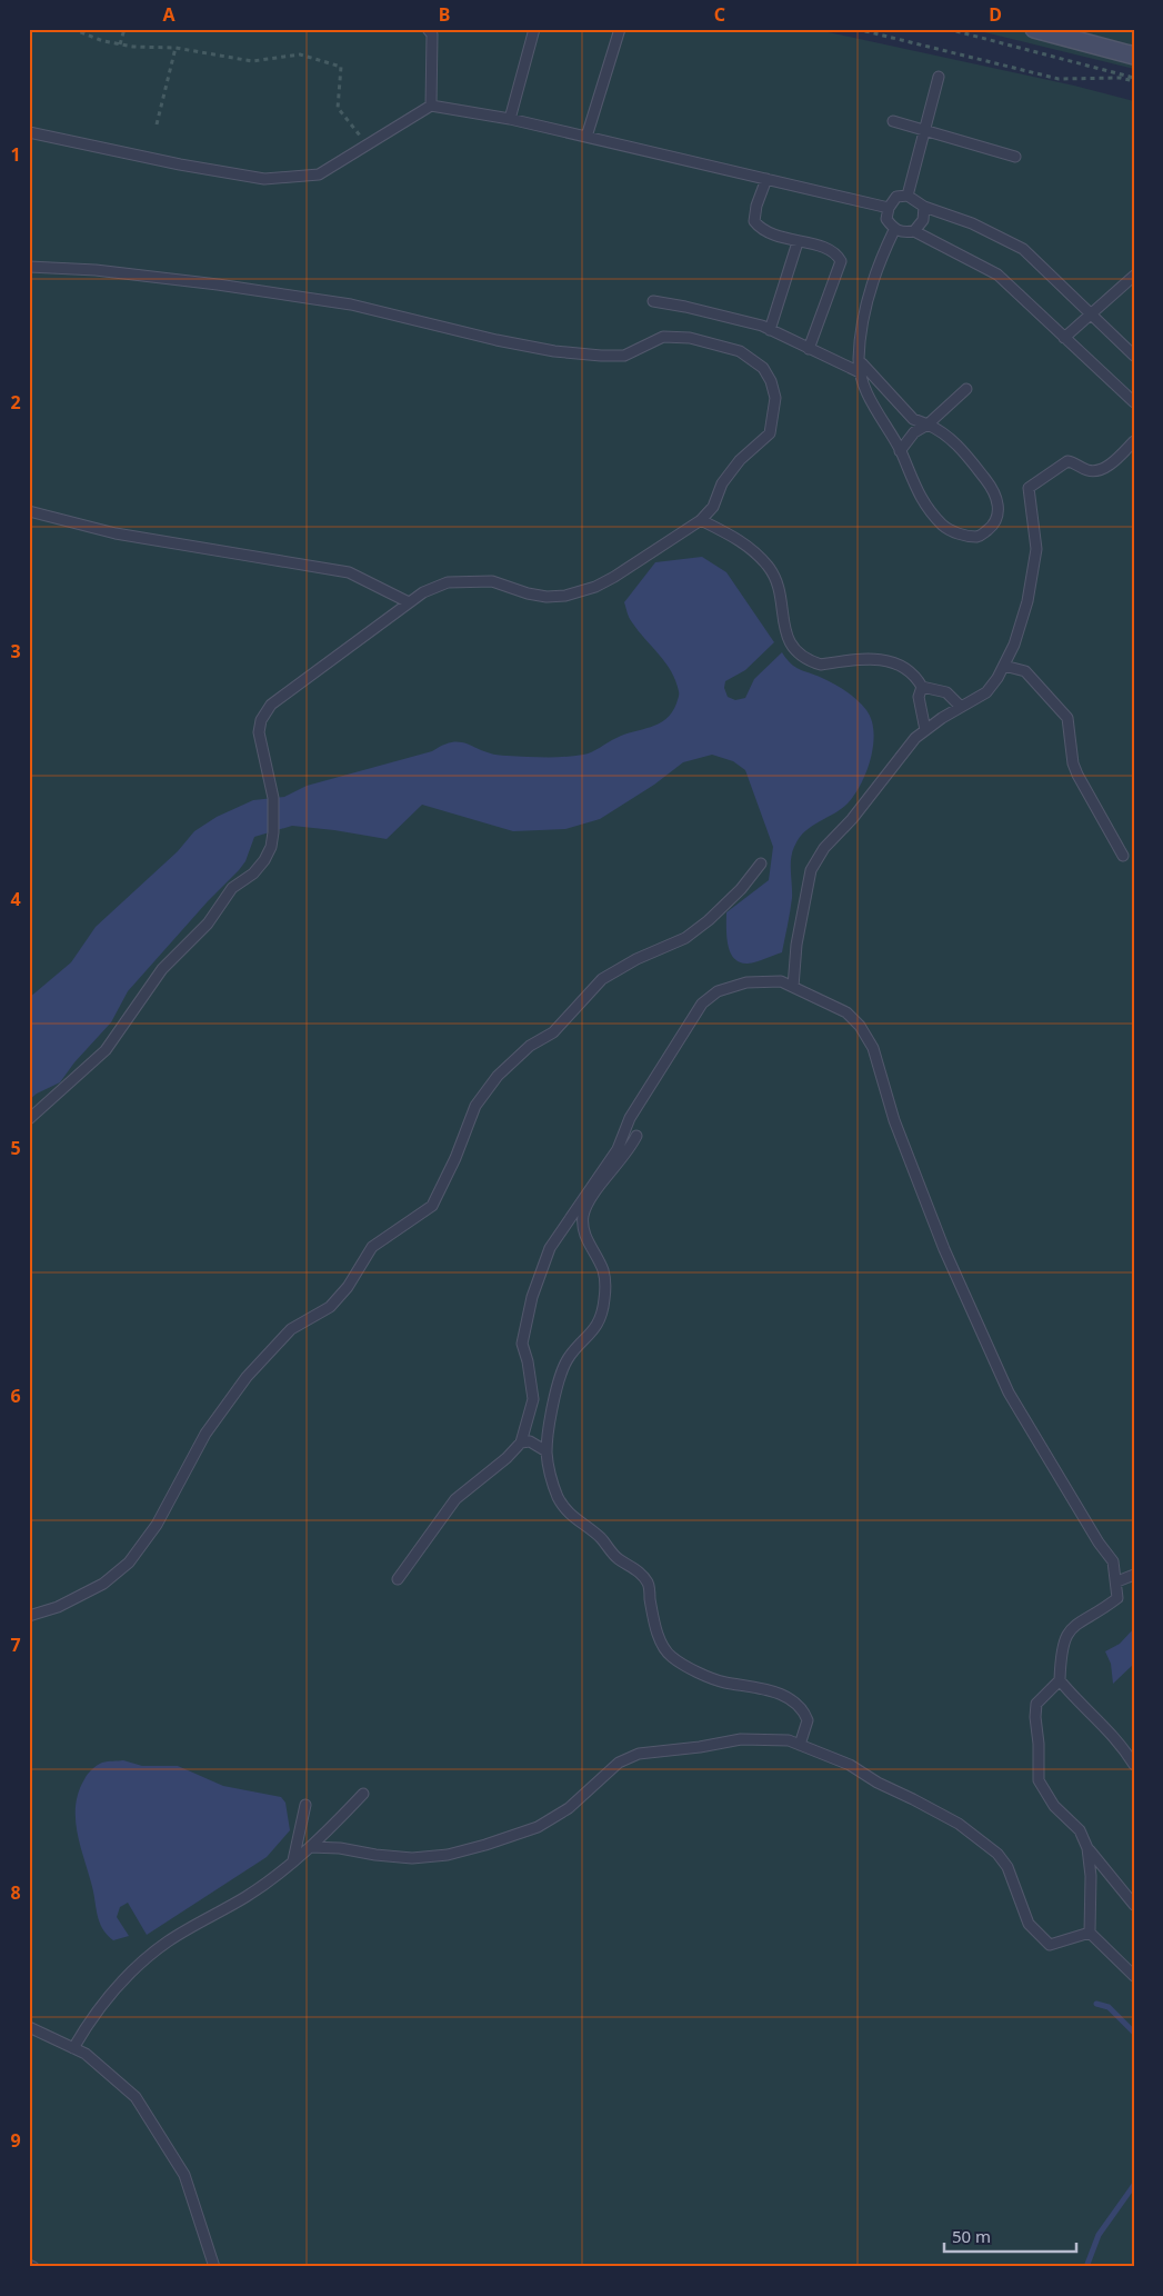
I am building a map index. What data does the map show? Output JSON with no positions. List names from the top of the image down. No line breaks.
{"scale_bar":"50 m","grid":{"columns":["A","B","C","D"],"rows":["1","2","3","4","5","6","7","8","9"]}}
